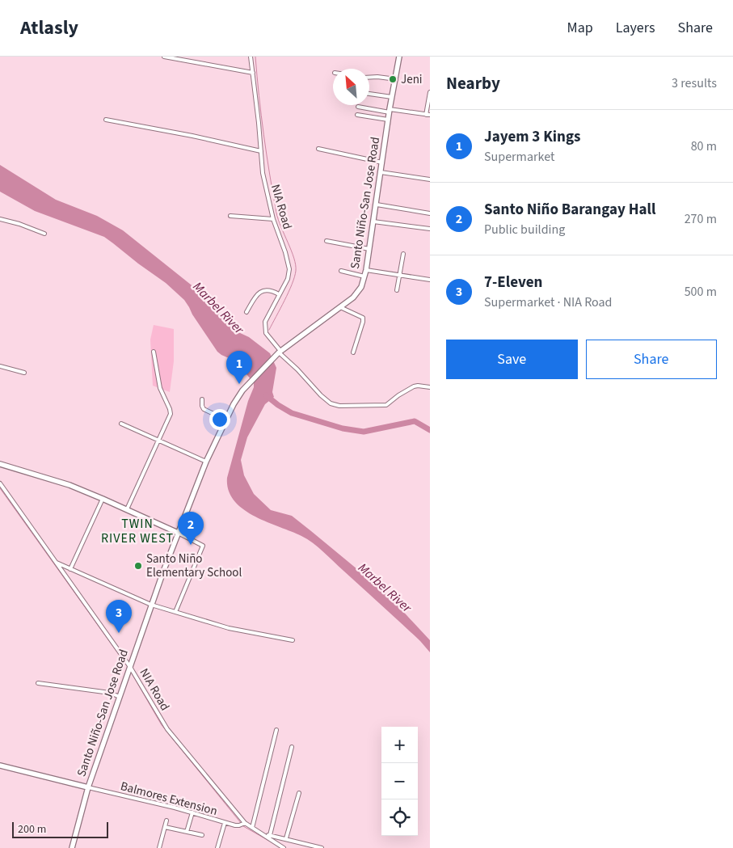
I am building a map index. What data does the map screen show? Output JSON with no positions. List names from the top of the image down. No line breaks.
{"streets":{"main road":["Santo Niño-San Jose Road"],"street":["NIA Road","Balmores Extension"]},"crossings":[["Santo Niño-San Jose Road","NIA Road"],["Santo Niño-San Jose Road","Balmores Extension"],["NIA Road","Balmores Extension"]],"districts":["TWIN RIVER WEST"],"water":["Marbel River"],"places":["Jeni","Santo Niño Elementary School"],"scale_bar":"200 m","north":"top left","page":{"header":"Atlasly","nav":["Map","Layers","Share"],"heading":["Nearby","3 results"],"list":[{"mark":"1","name":"Jayem 3 Kings","note":"Supermarket","value":"80 m"},{"mark":"2","name":"Santo Niño Barangay Hall","note":"Public building","value":"270 m"},{"mark":"3","name":"7-Eleven","note":"Supermarket · NIA Road","value":"500 m"}],"buttons":["Save","Share"],"pins":["1","2","3"],"map_buttons":["+","−"],"scale":"200 m"}}
